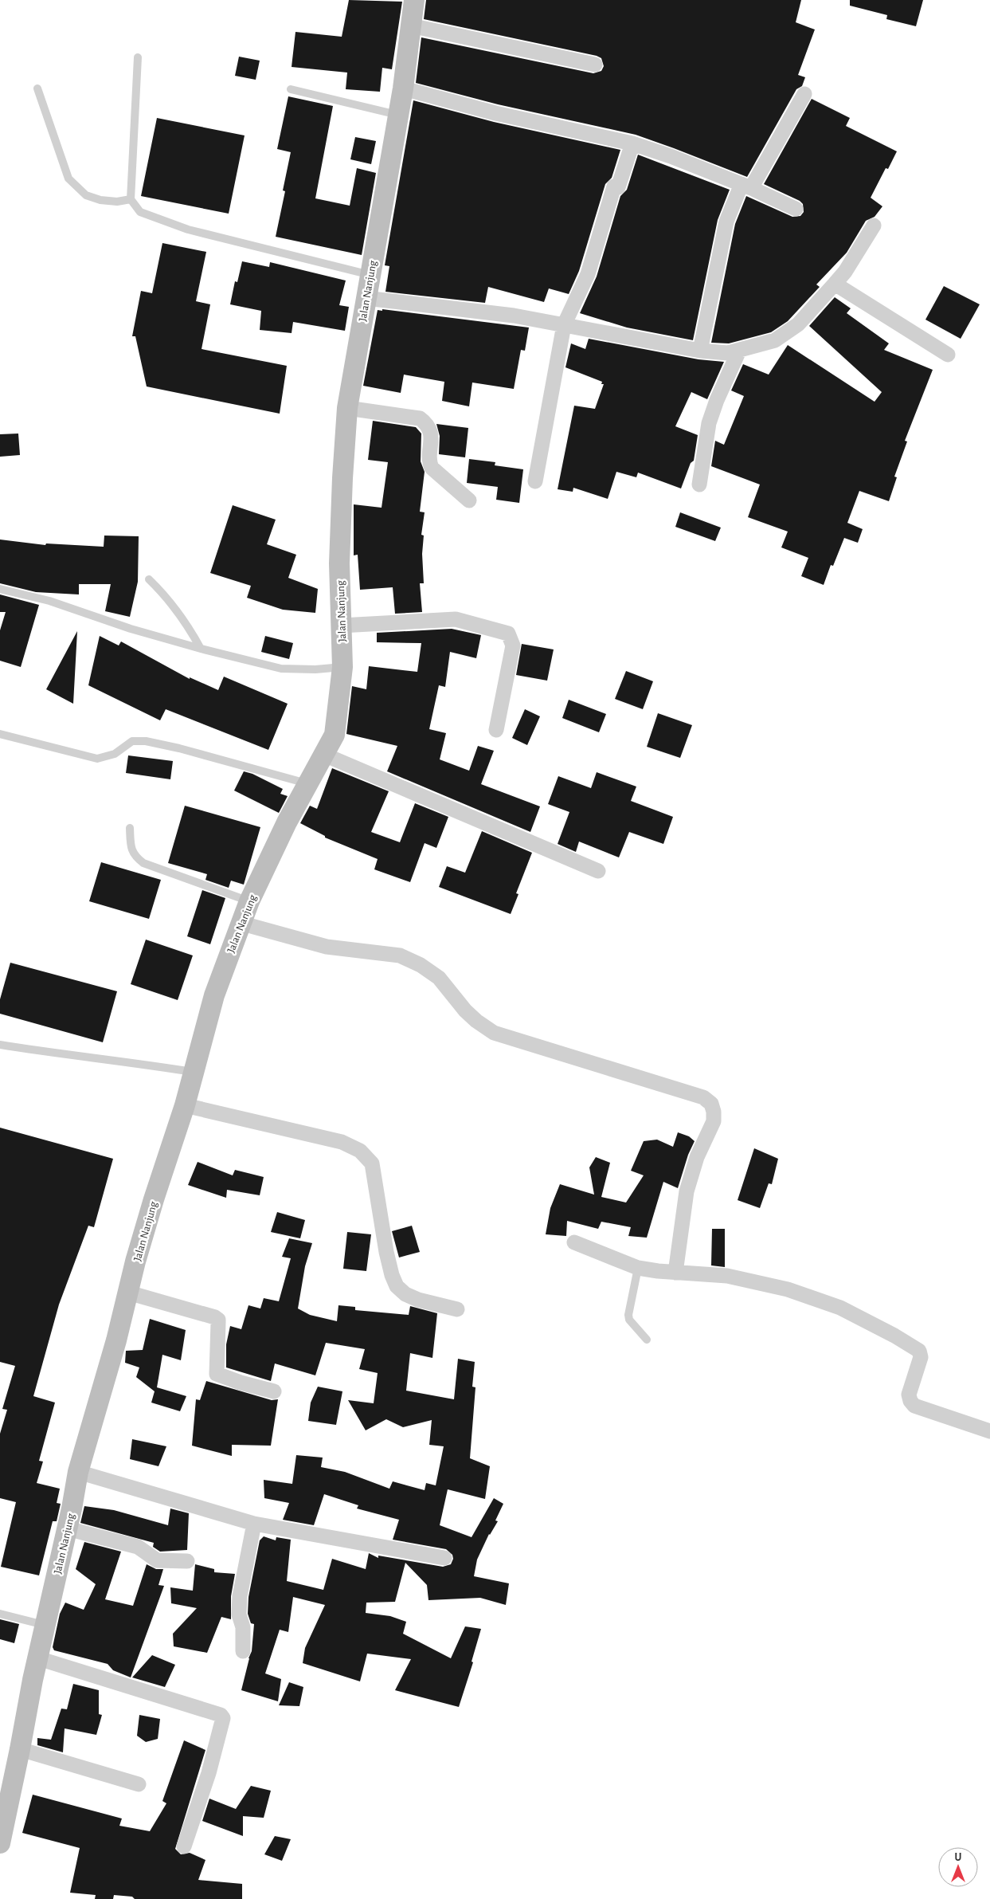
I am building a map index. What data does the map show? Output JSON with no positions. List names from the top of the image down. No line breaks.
{"streets":{"main road":["Jalan Nanjung"]},"north":"top"}
